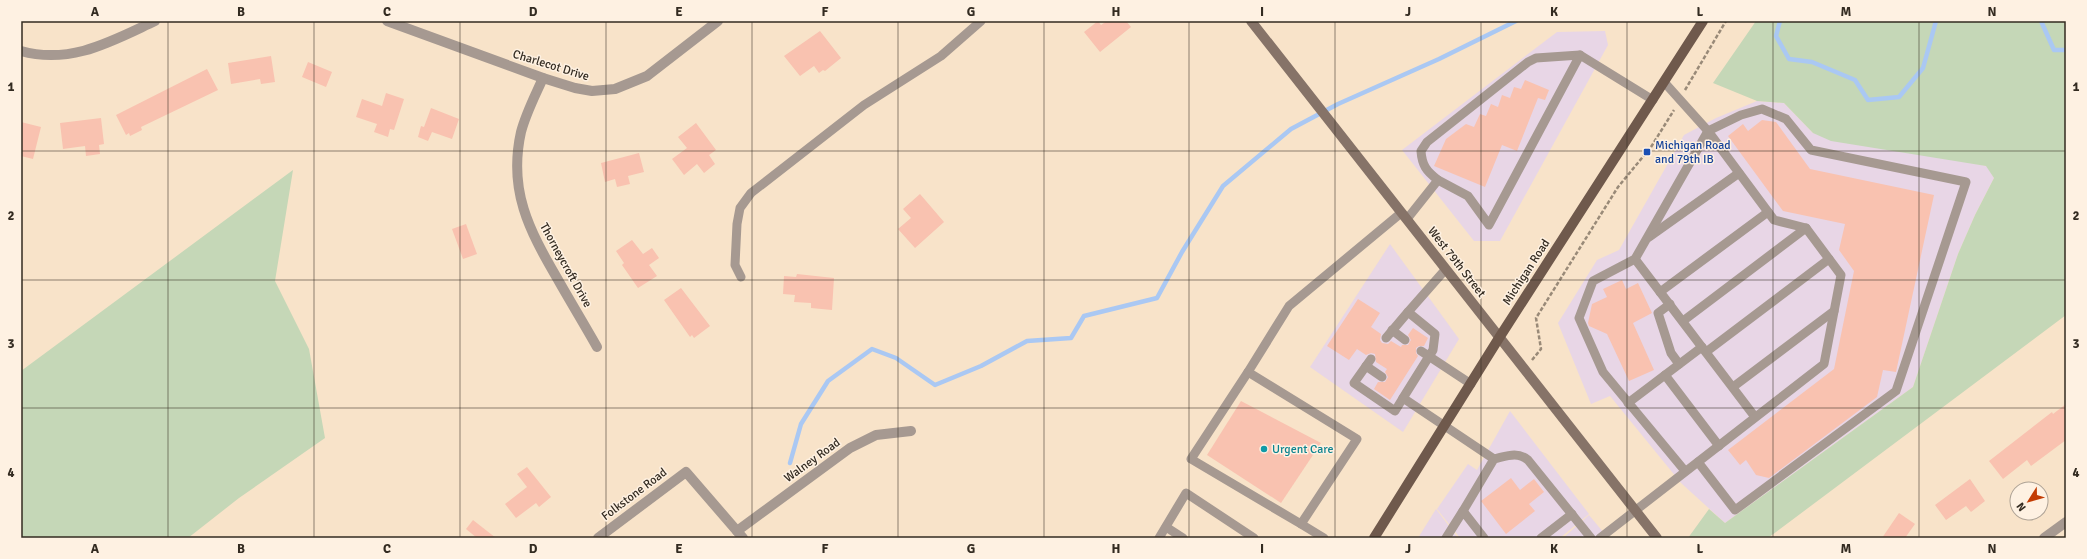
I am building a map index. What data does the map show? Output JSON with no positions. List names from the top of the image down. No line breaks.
{"streets":{"main road":["West 79th Street","Michigan Road"],"street":["Charlecot Drive","Thorneycroft Drive","Walney Road","Folkstone Road"]},"crossings":[["Charlecot Drive","Thorneycroft Drive"],["West 79th Street","Michigan Road"],["Walney Road","Folkstone Road"]],"places":{"transit":["Michigan Road and 79th IB"],"other":["Urgent Care"]},"north":"bottom left","grid":{"columns":["A","B","C","D","E","F","G","H","I","J","K","L","M","N"],"rows":["1","2","3","4"]}}
